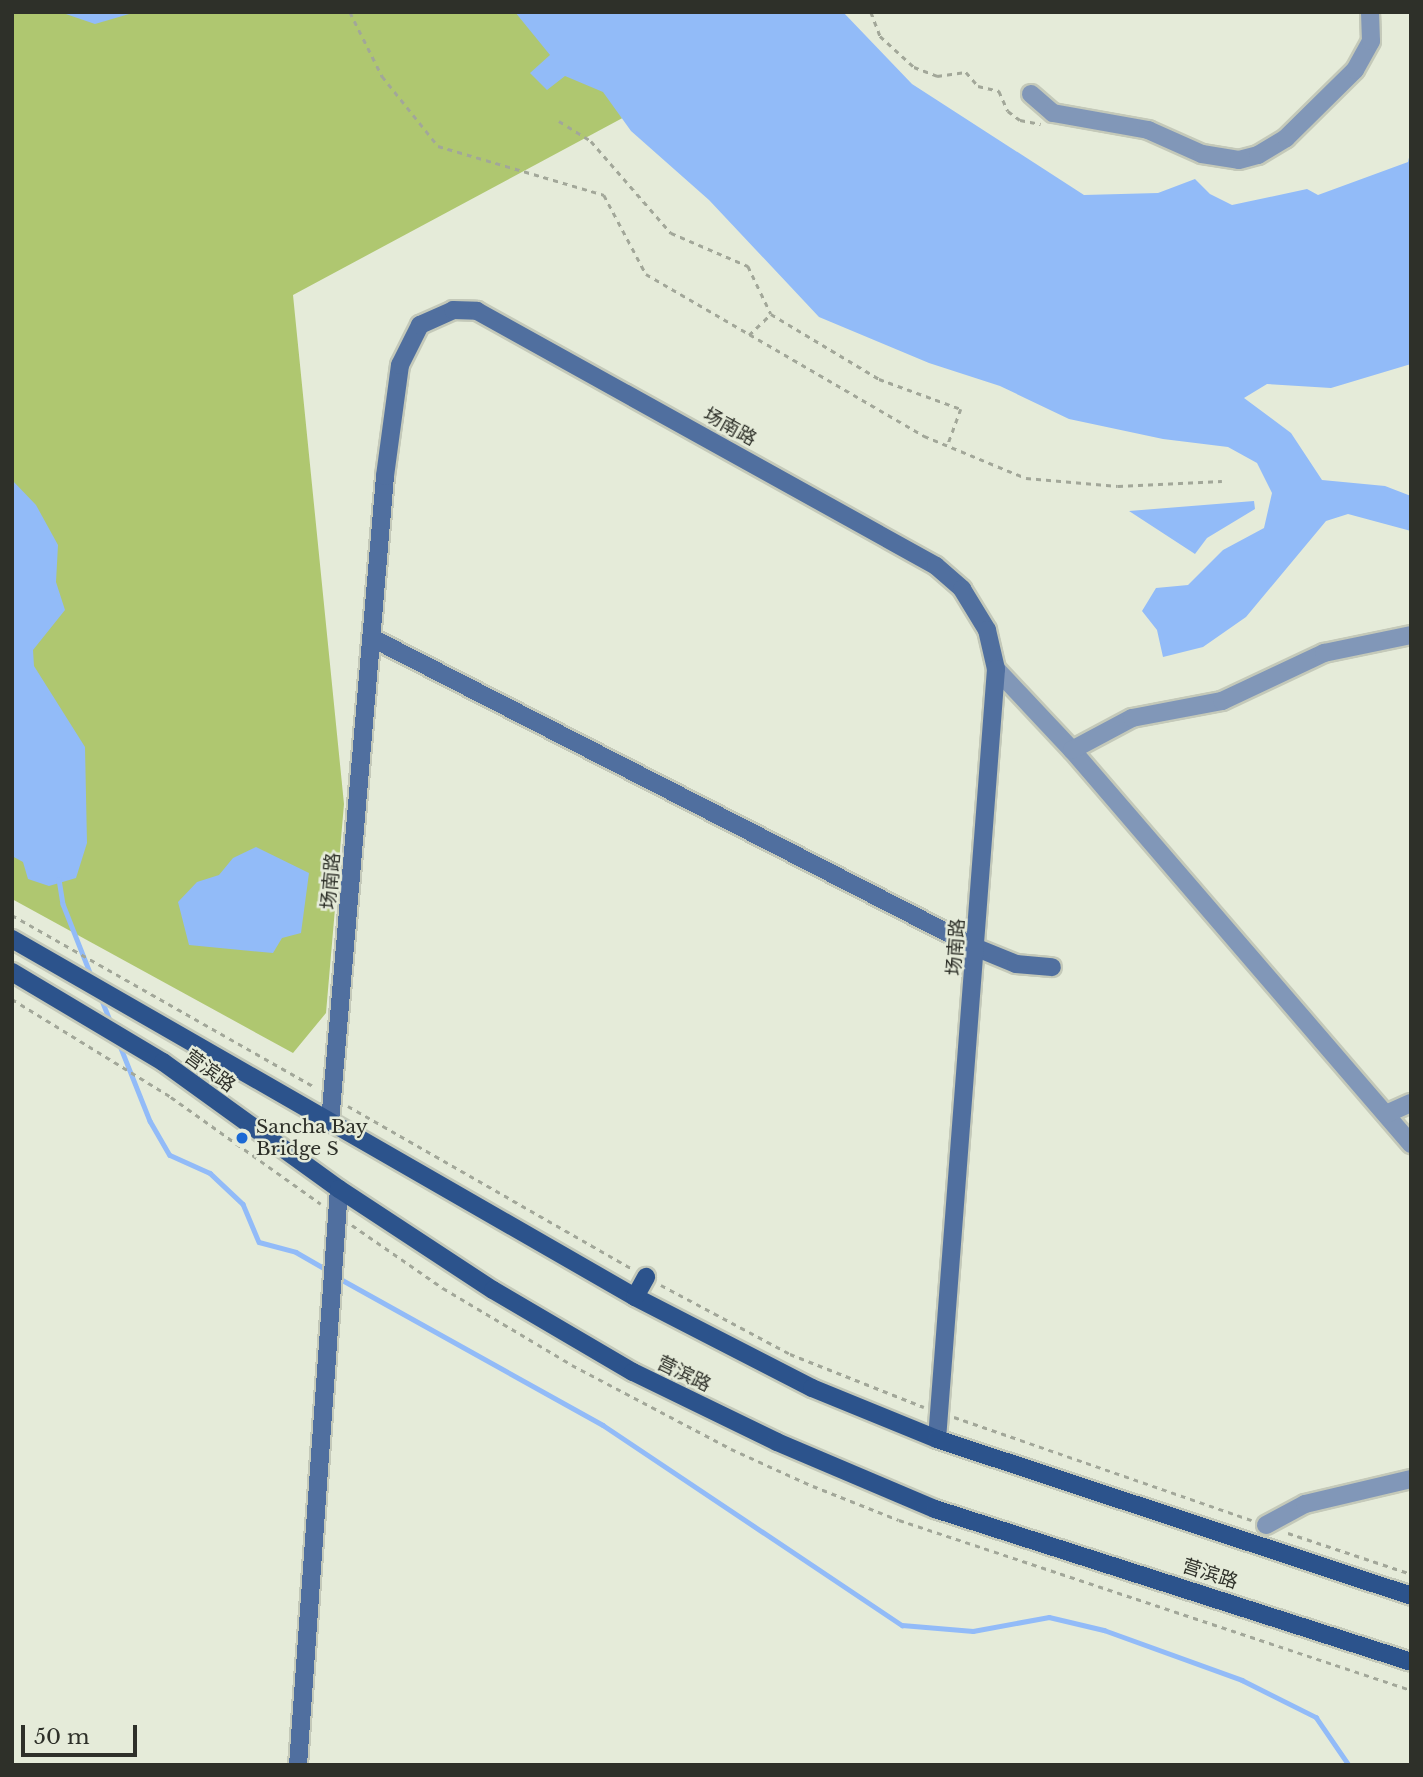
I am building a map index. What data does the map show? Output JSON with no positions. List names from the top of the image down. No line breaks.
{"streets":{"main road":["营滨路"],"street":["场南路"]},"crossings":[["场南路","营滨路"]],"places":["Sancha Bay Bridge S"],"scale_bar":"50 m"}
